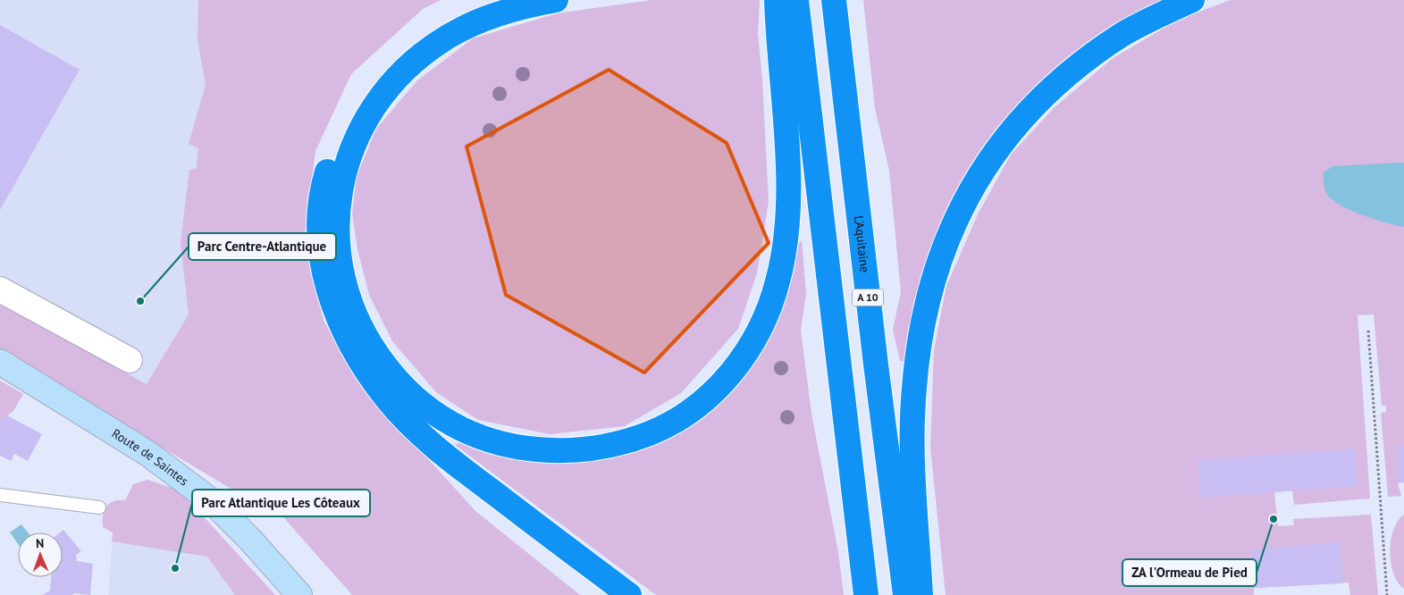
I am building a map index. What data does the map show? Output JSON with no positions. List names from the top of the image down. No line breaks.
{"streets":{"highway":["L'Aquitaine","A 10"],"street":["Route de Saintes"]},"places":["Parc Centre-Atlantique","ZA l'Ormeau de Pied","Parc Atlantique Les Côteaux"],"north":"top"}
